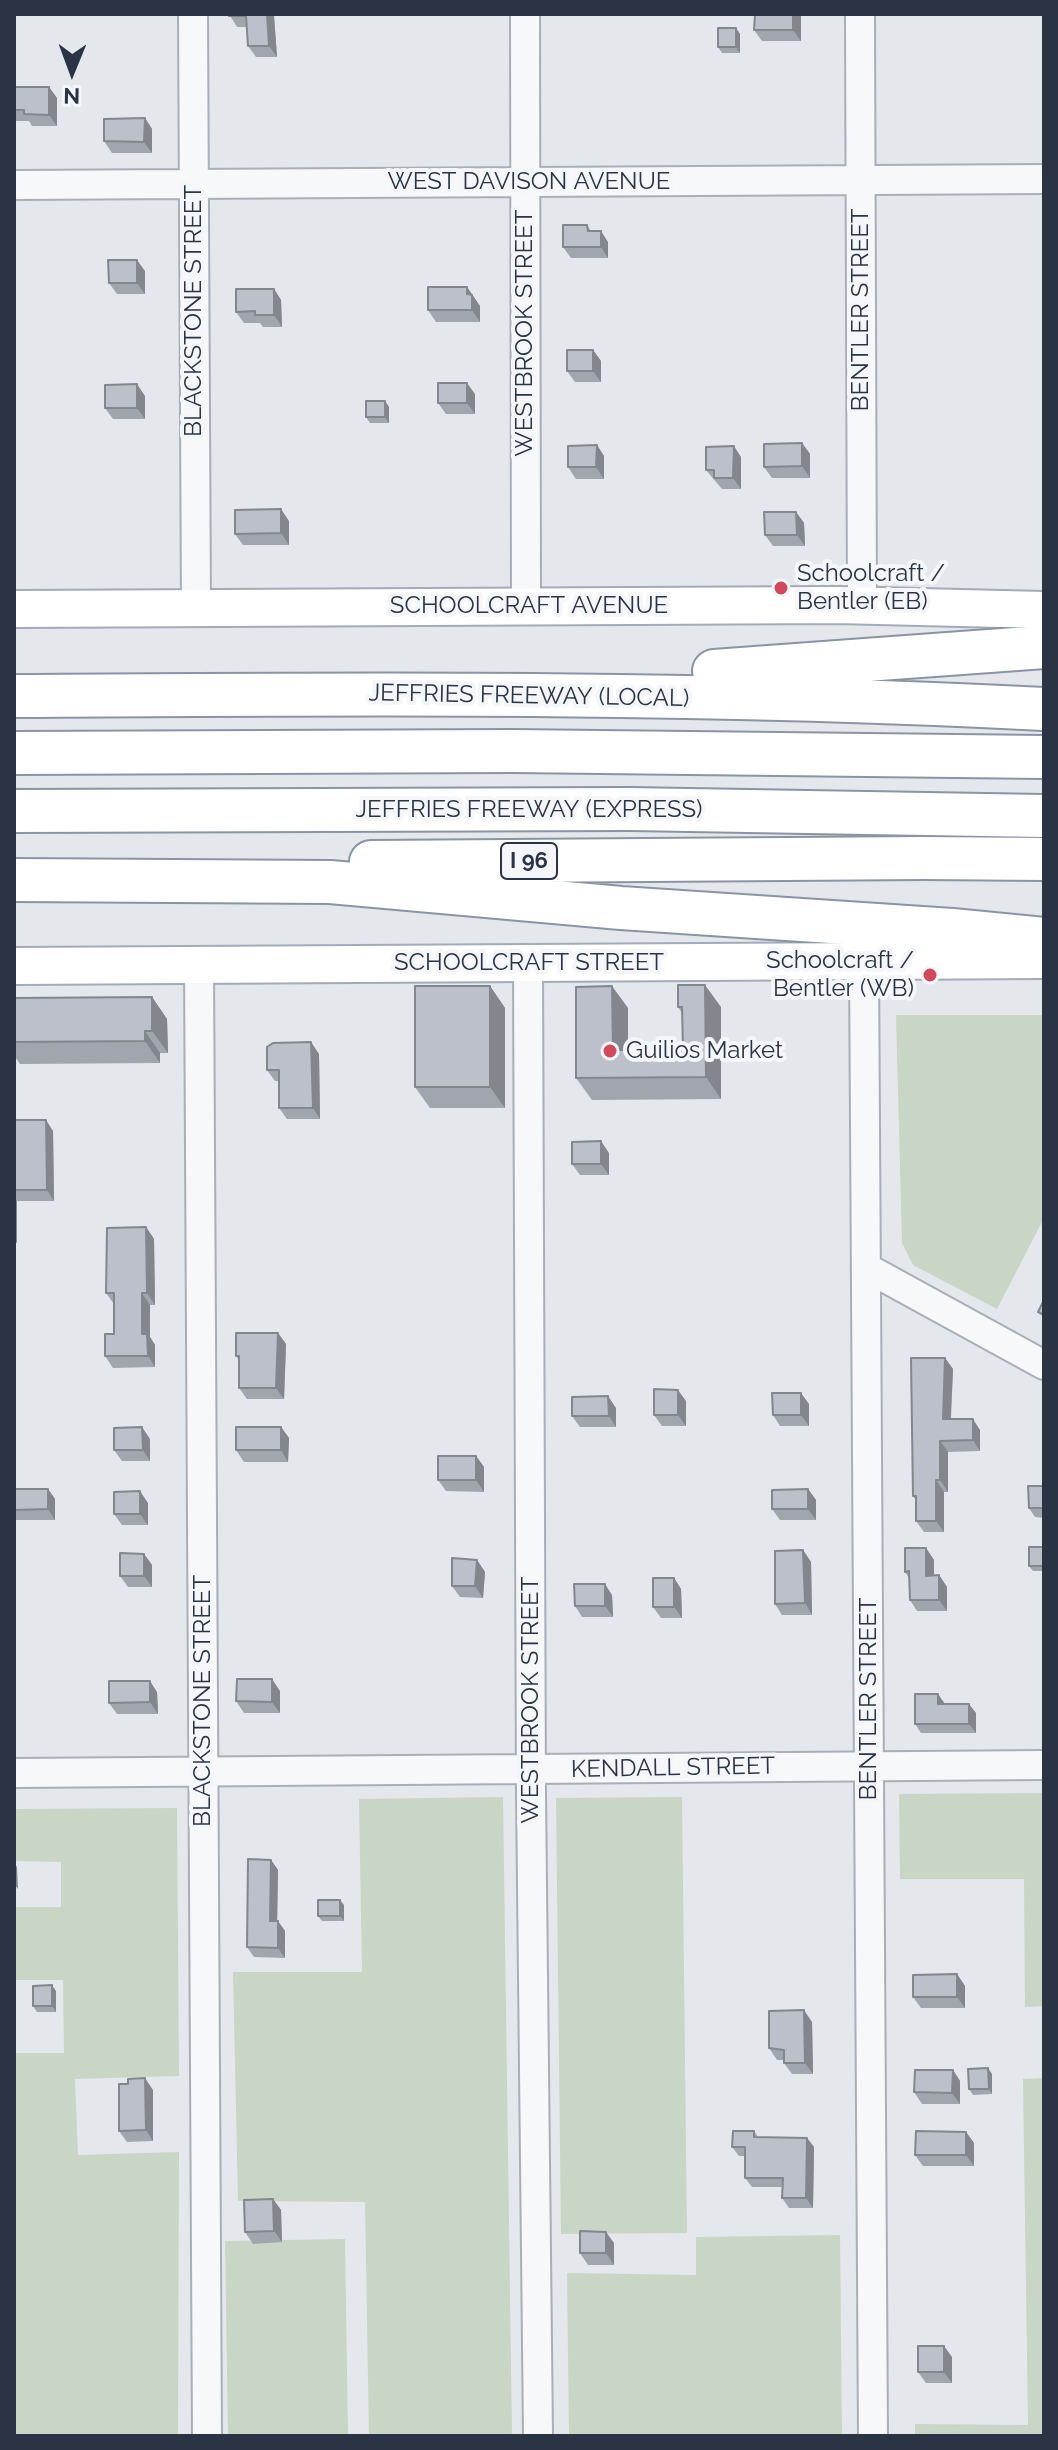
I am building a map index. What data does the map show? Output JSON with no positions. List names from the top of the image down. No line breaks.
{"streets":{"highway":["JEFFRIES FREEWAY (LOCAL)","JEFFRIES FREEWAY (EXPRESS)","I 96"],"main road":["SCHOOLCRAFT AVENUE","SCHOOLCRAFT STREET"],"street":["WEST DAVISON AVENUE","BENTLER STREET","BLACKSTONE STREET","WESTBROOK STREET","KENDALL STREET"]},"crossings":[["WEST DAVISON AVENUE","BENTLER STREET"],["WEST DAVISON AVENUE","BLACKSTONE STREET"],["WEST DAVISON AVENUE","WESTBROOK STREET"],["BENTLER STREET","SCHOOLCRAFT AVENUE"],["BENTLER STREET","SCHOOLCRAFT STREET"],["BENTLER STREET","KENDALL STREET"],["BLACKSTONE STREET","SCHOOLCRAFT AVENUE"],["BLACKSTONE STREET","SCHOOLCRAFT STREET"],["BLACKSTONE STREET","KENDALL STREET"],["WESTBROOK STREET","SCHOOLCRAFT AVENUE"],["WESTBROOK STREET","SCHOOLCRAFT STREET"],["WESTBROOK STREET","KENDALL STREET"]],"places":["Schoolcraft / Bentler (EB)","Schoolcraft / Bentler (WB)","Guilios Market"],"north":"bottom"}
